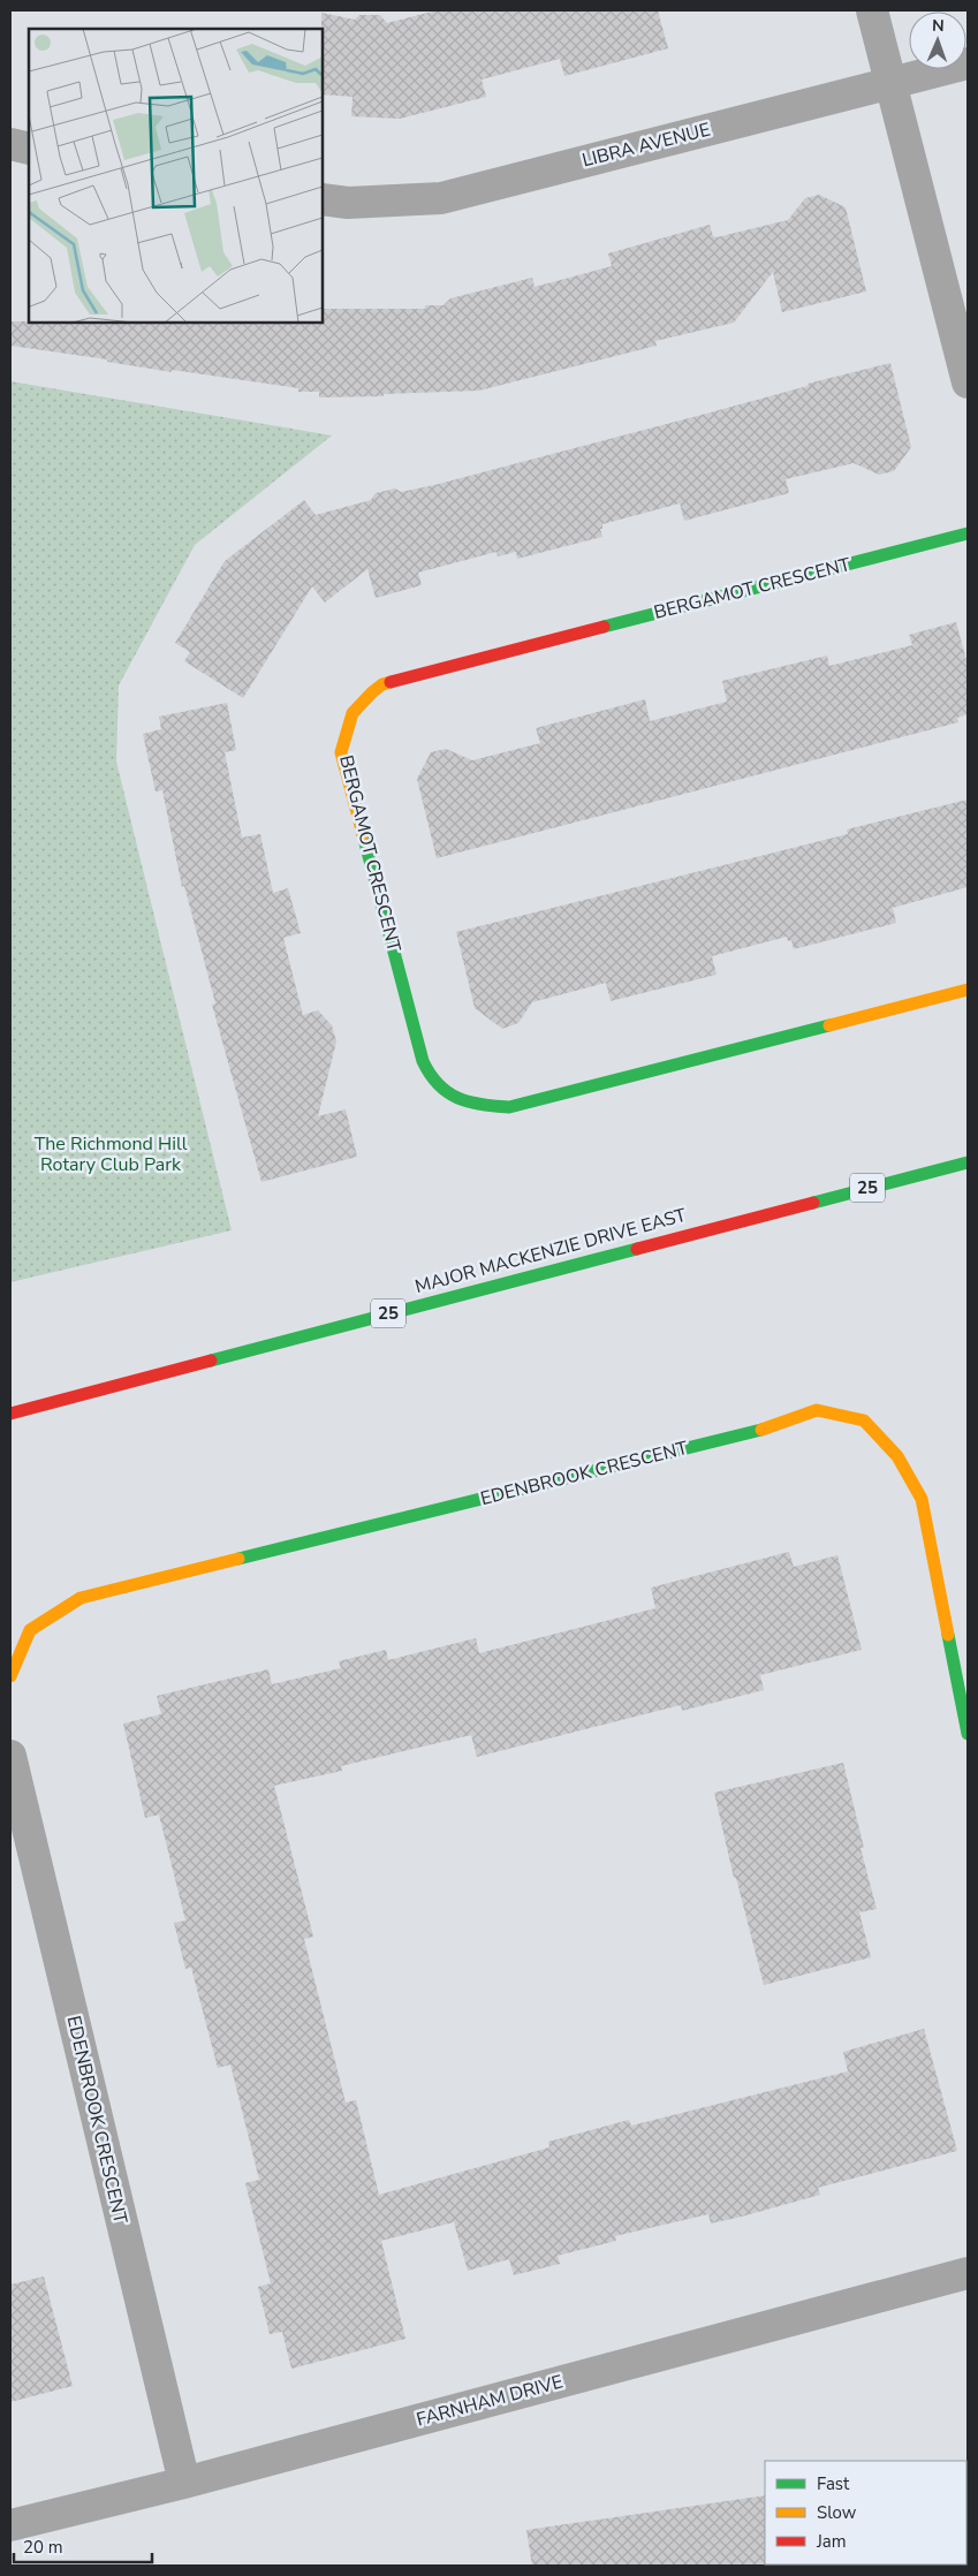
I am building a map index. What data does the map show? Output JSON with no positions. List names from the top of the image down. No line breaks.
{"streets":{"street":["LIBRA AVENUE","BERGAMOT CRESCENT","25","MAJOR MACKENZIE DRIVE EAST","EDENBROOK CRESCENT","FARNHAM DRIVE"]},"crossings":[["EDENBROOK CRESCENT","FARNHAM DRIVE"]],"parks":["The Richmond Hill Rotary Club Park"],"legend":["Fast","Slow","Jam"],"scale_bar":"20 m","north":"top"}
